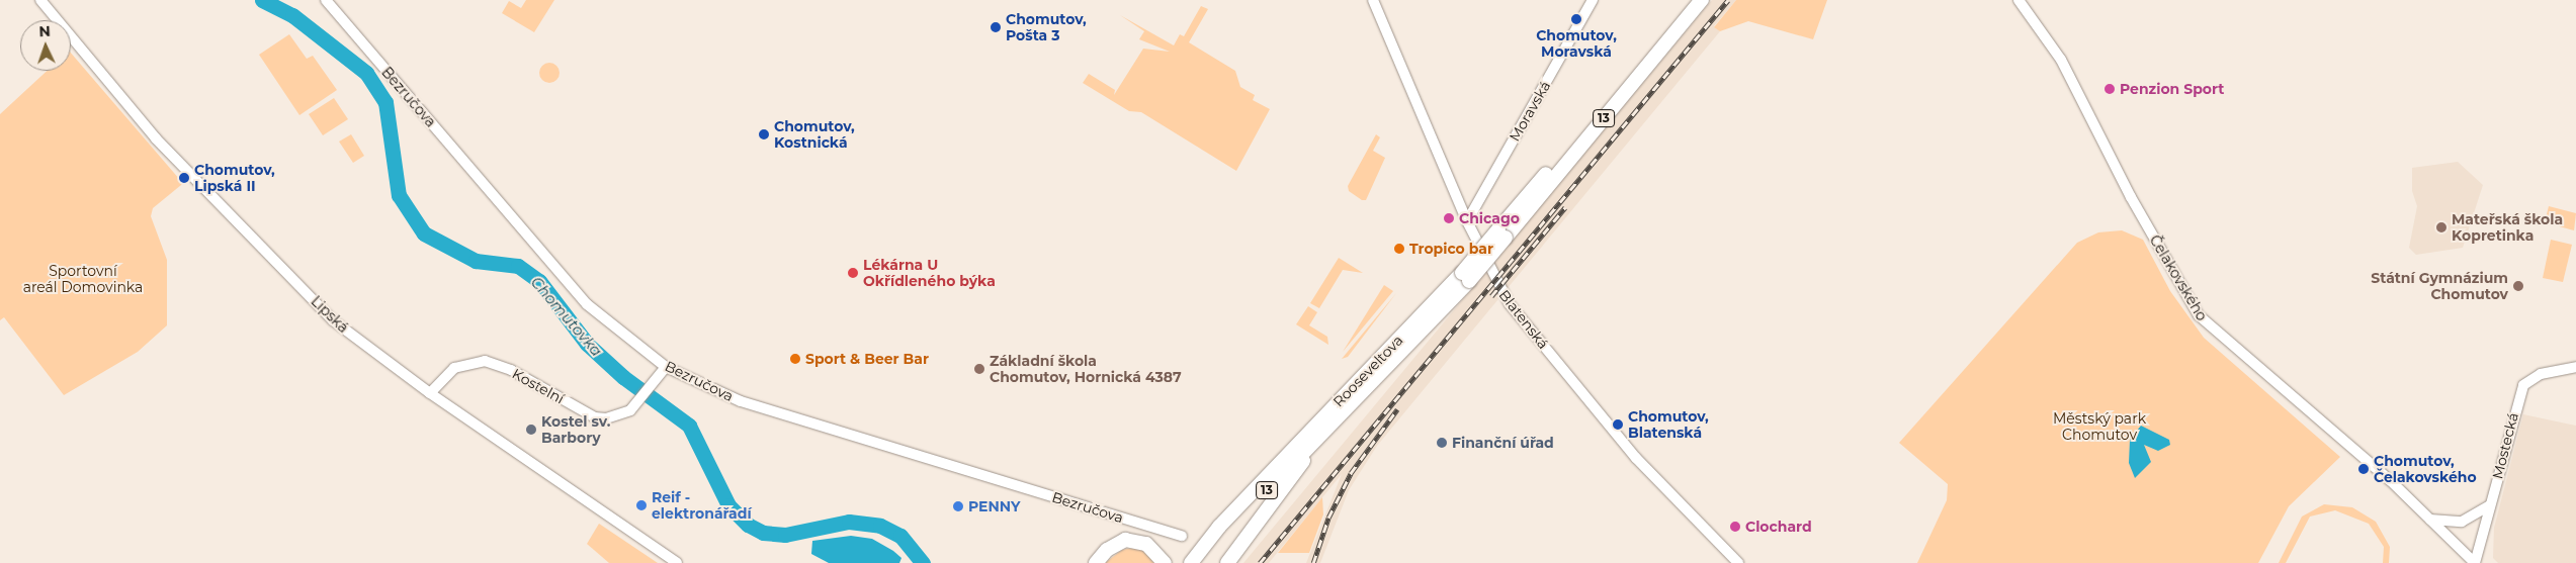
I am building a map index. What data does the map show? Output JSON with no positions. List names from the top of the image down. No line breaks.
{"streets":{"highway":["13","Rooseveltova"],"street":["Bezručova","Moravská","Čelakovského","Lipská","Blatenská","Kostelní","Mostecká"]},"crossings":[["Bezručova","Kostelní"],["Moravská","Blatenská"],["13","Rooseveltova"],["Čelakovského","Mostecká"],["Lipská","Kostelní"]],"water":["Chomutovka"],"parks":["Sportovní areál Domovinka","Městský park Chomutov"],"places":["Chomutov, Moravská","Chomutov, Pošta 3","Penzion Sport","Chomutov, Kostnická","Chomutov, Lipská II","Chicago","Mateřská škola Kopretinka","Tropico bar","Lékárna U Okřídleného býka","Státní Gymnázium Chomutov","Sport & Beer Bar","Základní škola Chomutov, Hornická 4387","Chomutov, Blatenská","Kostel sv. Barbory","Finanční úřad","Chomutov, Čelakovského","Reif - elektronářadí","PENNY","Clochard"],"north":"top"}
